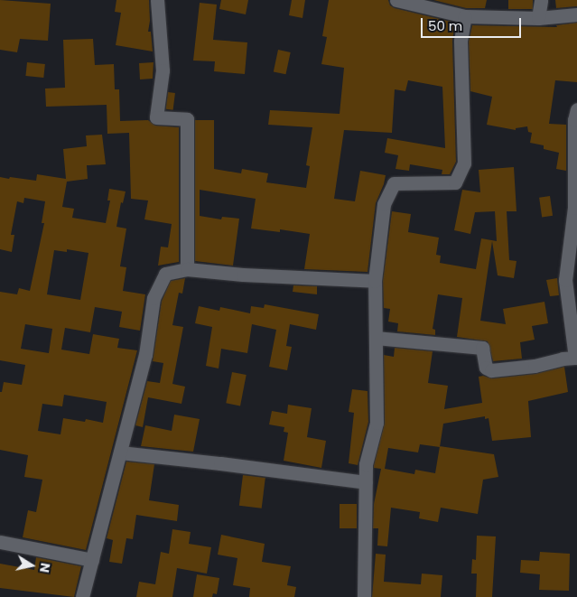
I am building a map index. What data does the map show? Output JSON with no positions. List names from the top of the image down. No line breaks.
{"scale_bar":"50 m","north":"right"}
